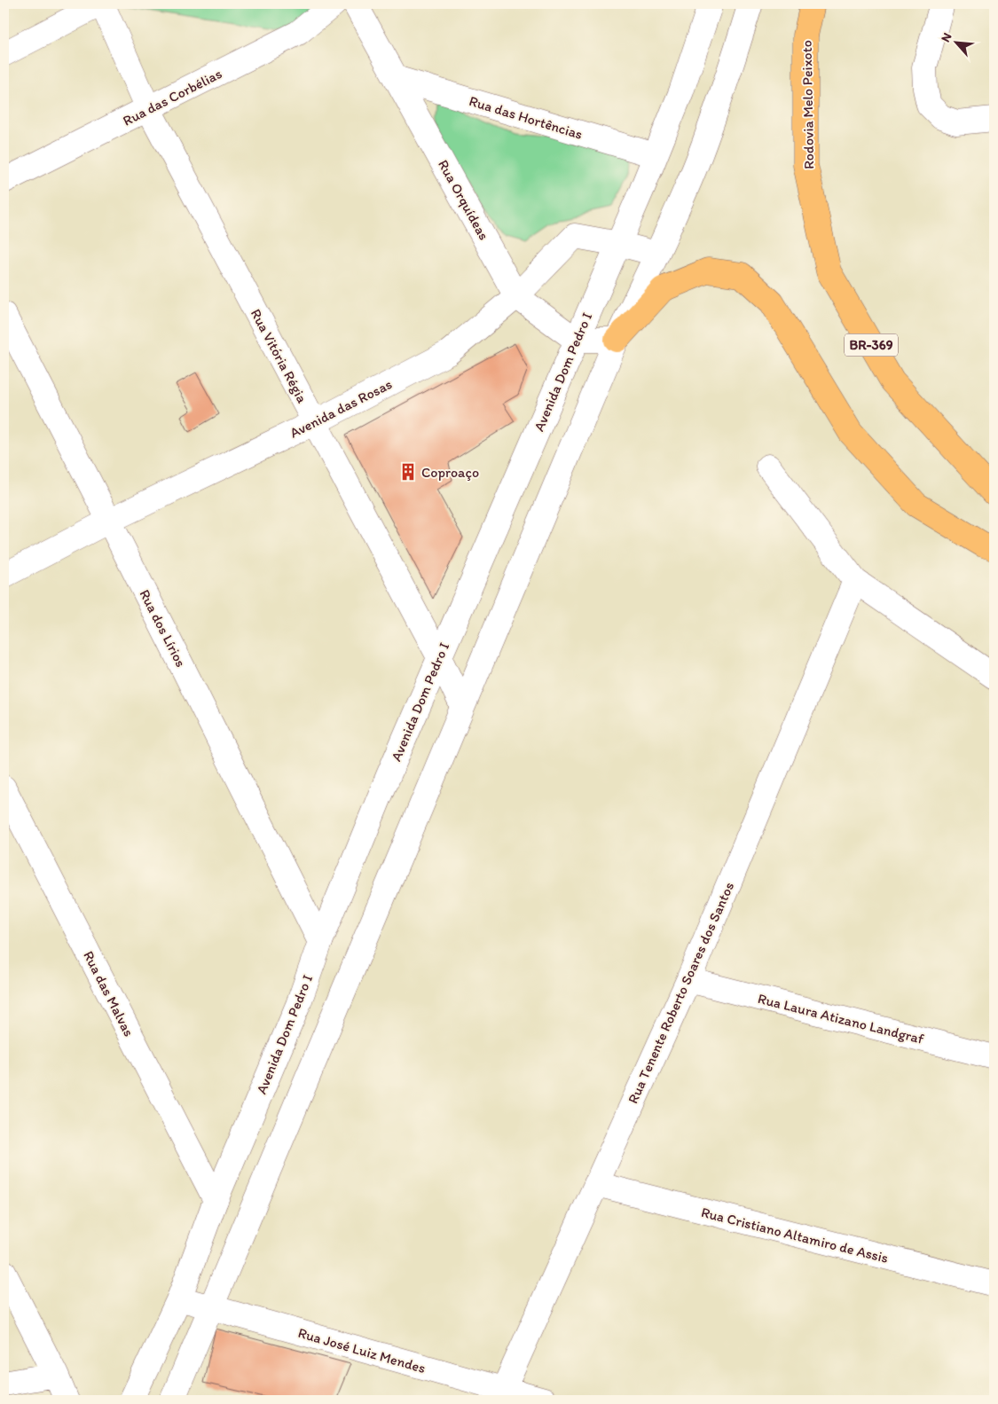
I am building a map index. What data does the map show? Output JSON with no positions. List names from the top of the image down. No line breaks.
{"streets":{"highway":["Rodovia Melo Peixoto","BR-369"],"street":["Rua das Corbélias","Rua das Hortências","Rua Orquídeas","Rua Vitória Régia","Avenida Dom Pedro I","Avenida das Rosas","Rua dos Lírios","Rua Tenente Roberto Soares dos Santos","Rua das Malvas","Rua Laura Atizano Landgraf","Rua Cristiano Altamiro de Assis","Rua José Luiz Mendes"]},"crossings":[["Rua das Corbélias","Rua Vitória Régia"],["Rua das Hortências","Rua Orquídeas"],["Rua das Hortências","Avenida Dom Pedro I"],["Rua Orquídeas","Avenida Dom Pedro I"],["Rua Orquídeas","Avenida das Rosas"],["Rua Vitória Régia","Avenida Dom Pedro I"],["Rua Vitória Régia","Avenida das Rosas"],["Avenida Dom Pedro I","Avenida das Rosas"],["Avenida Dom Pedro I","Rua dos Lírios"],["Avenida Dom Pedro I","Rua das Malvas"],["Avenida Dom Pedro I","Rua José Luiz Mendes"],["Avenida das Rosas","Rua dos Lírios"],["Rua Tenente Roberto Soares dos Santos","Rua Laura Atizano Landgraf"],["Rua Tenente Roberto Soares dos Santos","Rua Cristiano Altamiro de Assis"],["Rua Tenente Roberto Soares dos Santos","Rua José Luiz Mendes"]],"places":{"building":["Coproaço"]},"north":"top left"}
